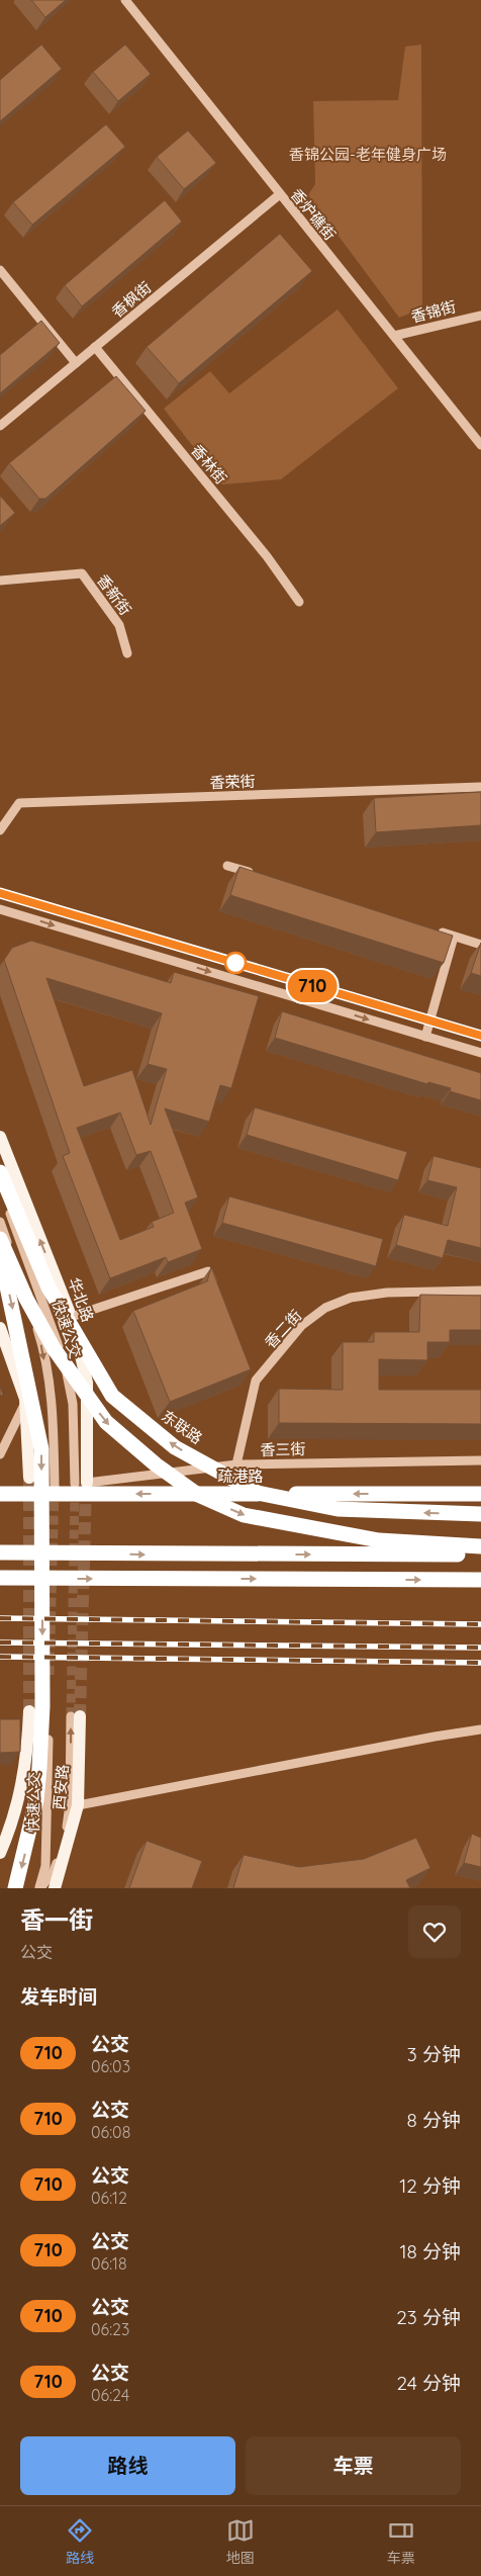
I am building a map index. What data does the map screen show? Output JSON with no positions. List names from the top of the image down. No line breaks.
{"streets":{"highway":["东联路","疏港路"],"main road":["华北路","西安路"],"street":["香炉礁街","香枫街","香锦街","香林街","香新街","香荣街","快速公交","香二街","香三街"]},"crossings":[["香炉礁街","香枫街"],["香炉礁街","香锦街"],["香枫街","香林街"],["华北路","快速公交"],["华北路","香三街"],["快速公交","香三街"],["快速公交","西安路"],["香二街","香三街"]],"one_way":["华北路"],"parks":["香锦公园-老年健身广场"],"lines":["bus line 710"],"page":{"on_map":"710","heading":[["香一街","公交"],"发车时间"],"list":[{"mark":"710","name":"公交","note":"06:03","value":"3 分钟"},{"mark":"710","name":"公交","note":"06:08","value":"8 分钟"},{"mark":"710","name":"公交","note":"06:12","value":"12 分钟"},{"mark":"710","name":"公交","note":"06:18","value":"18 分钟"},{"mark":"710","name":"公交","note":"06:23","value":"23 分钟"},{"mark":"710","name":"公交","note":"06:24","value":"24 分钟"}],"buttons":["路线","车票"],"tabs":["路线","地图","车票"]}}
